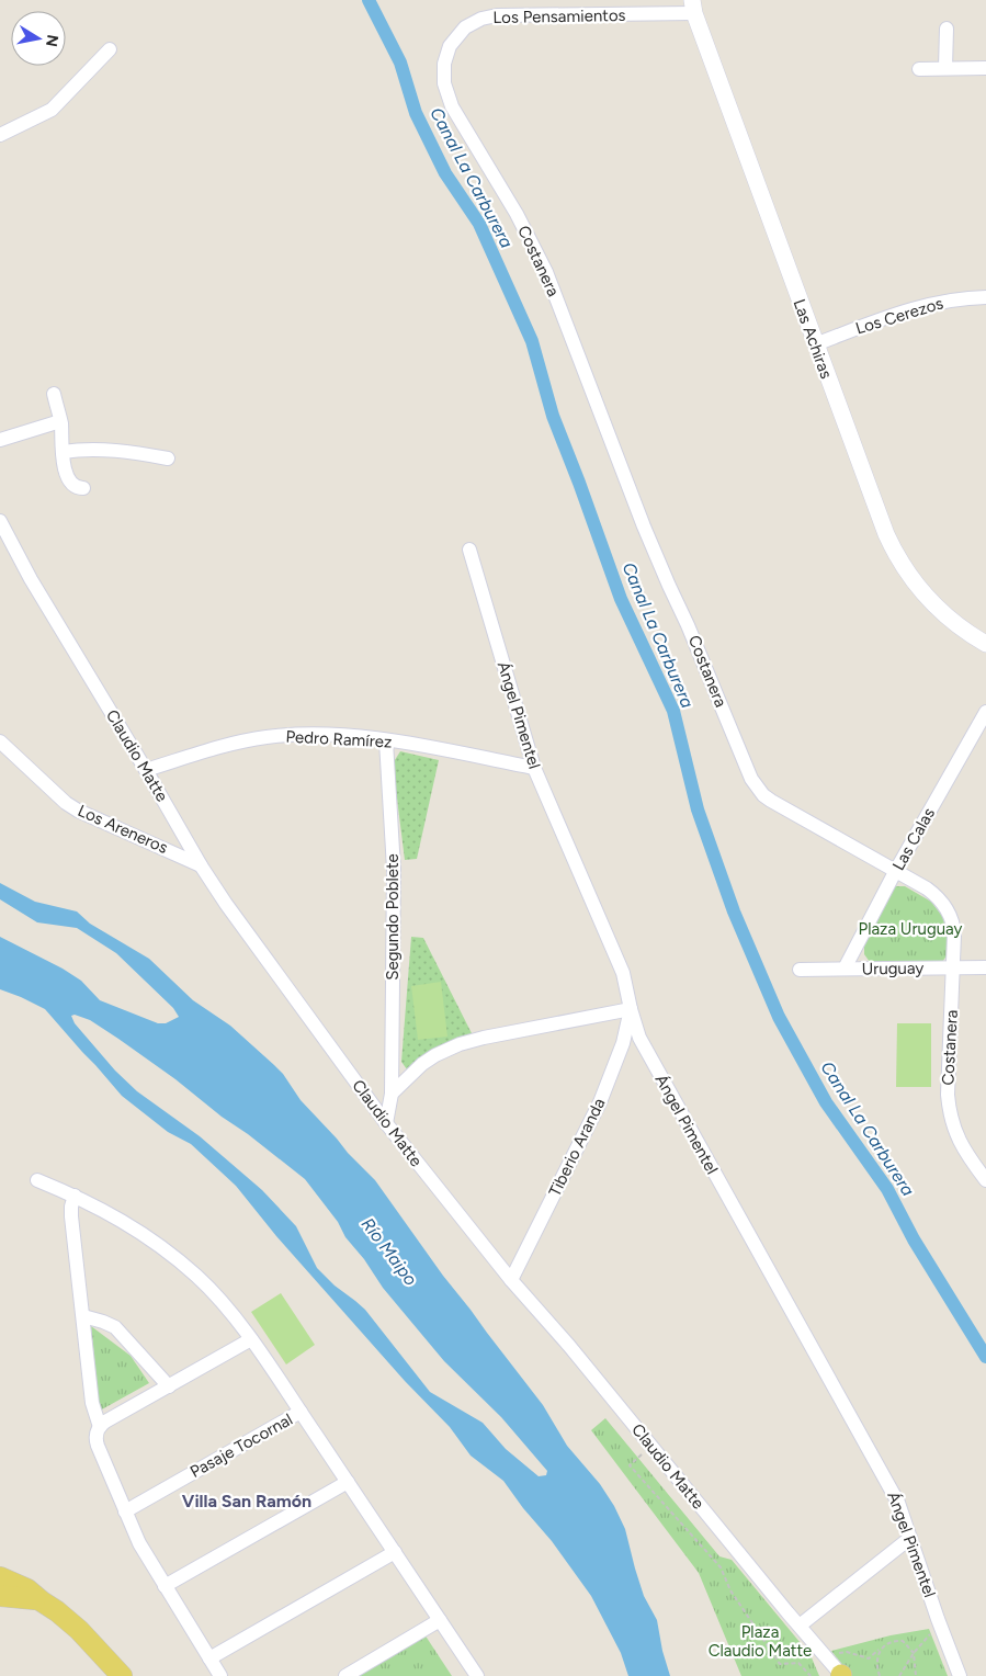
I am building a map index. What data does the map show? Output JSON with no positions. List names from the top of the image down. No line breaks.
{"streets":{"street":["Los Pensamientos","Costanera","Los Cerezos","Las Achiras","Ángel Pimentel","Pedro Ramírez","Claudio Matte","Los Areneros","Las Calas","Segundo Poblete","Uruguay","Tiberio Aranda","Pasaje Tocornal"]},"crossings":[["Los Pensamientos","Costanera"],["Los Pensamientos","Las Achiras"],["Costanera","Las Calas"],["Costanera","Uruguay"],["Los Cerezos","Las Achiras"],["Ángel Pimentel","Pedro Ramírez"],["Ángel Pimentel","Tiberio Aranda"],["Pedro Ramírez","Claudio Matte"],["Pedro Ramírez","Segundo Poblete"],["Claudio Matte","Los Areneros"],["Claudio Matte","Segundo Poblete"],["Claudio Matte","Tiberio Aranda"],["Las Calas","Uruguay"]],"districts":["Villa San Ramón"],"water":["Canal La Carburera","Río Maipo"],"parks":["Plaza Uruguay","Plaza Claudio Matte"],"north":"right"}
